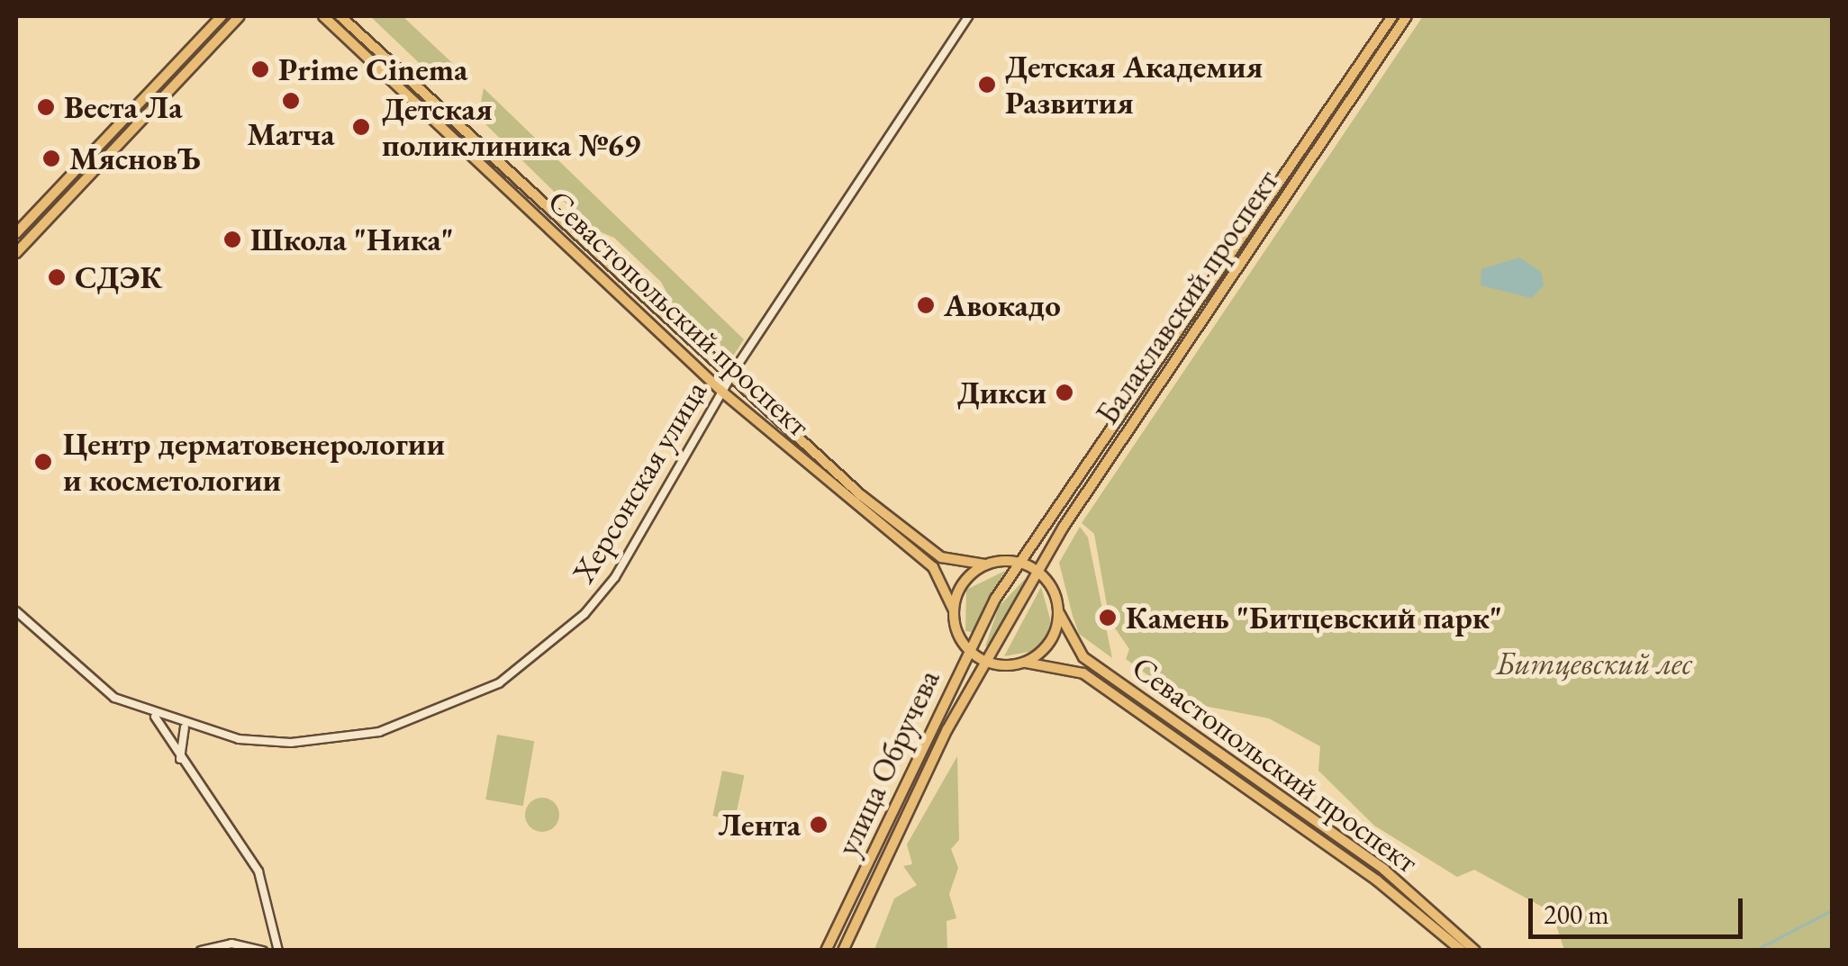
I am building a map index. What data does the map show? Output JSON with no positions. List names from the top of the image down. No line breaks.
{"streets":{"main road":["Балаклавский проспект","Севастопольский проспект","улица Обручева"],"street":["Херсонская улица"]},"crossings":[["Балаклавский проспект","Севастопольский проспект"],["Балаклавский проспект","улица Обручева"],["Севастопольский проспект","Херсонская улица"],["Севастопольский проспект","улица Обручева"]],"parks":["Битцевский лес"],"places":["Prime Cinema","Детская Академия Развития","Матча","Веста Ла","Детская поликлиника №69","МясновЪ","Школа \"Ника\"","СДЭК","Авокадо","Дикси","Центр дерматовенерологии и косметологии","Камень \"Битцевский парк\"","Лента"],"scale_bar":"200 m"}
